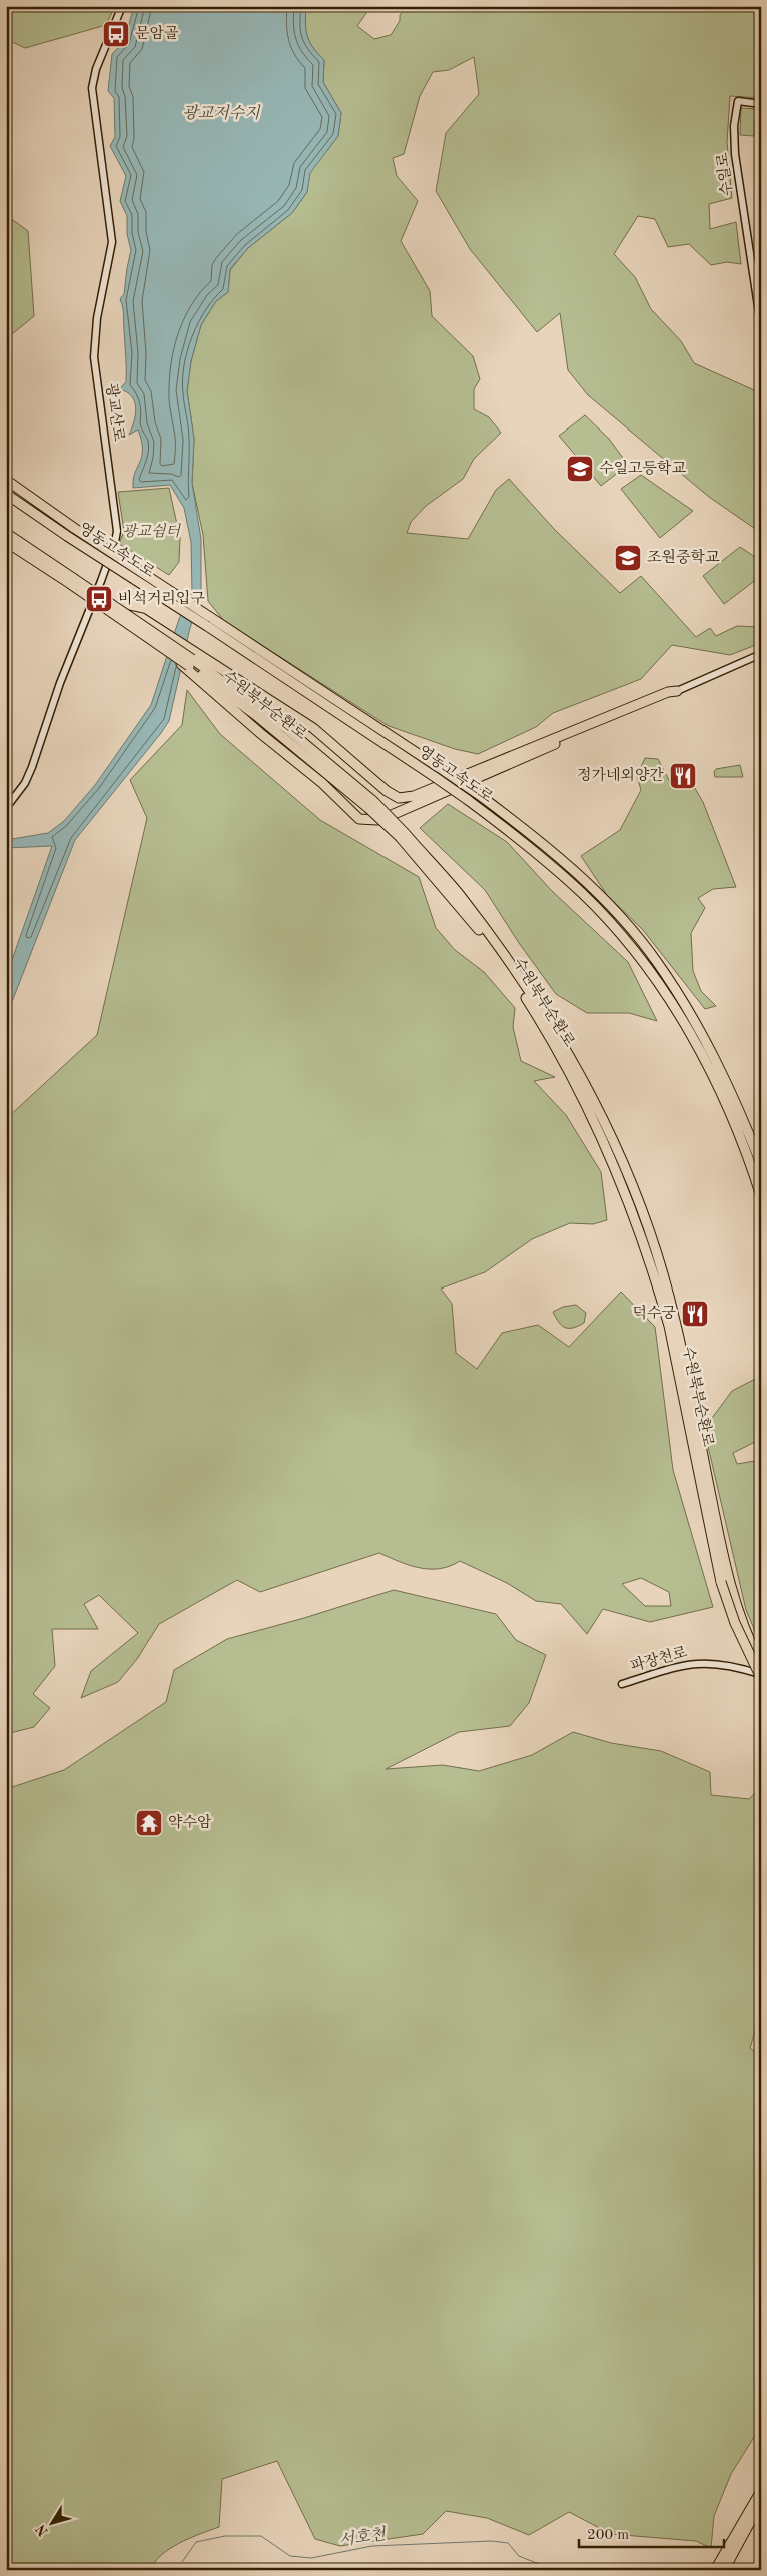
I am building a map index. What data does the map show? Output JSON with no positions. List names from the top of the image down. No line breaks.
{"streets":{"highway":["영동고속도로","수원북부순환로"],"street":["수일로","광교산로","파장천로"]},"water":["광교저수지","서호천"],"parks":["광교쉼터"],"places":{"bus stop":["문암골","비석거리입구"],"school or university":["수일고등학교","조원중학교"],"restaurant":["정가네외양간","덕수궁"],"temple":["약수암"]},"scale_bar":"200 m","north":"bottom left"}
